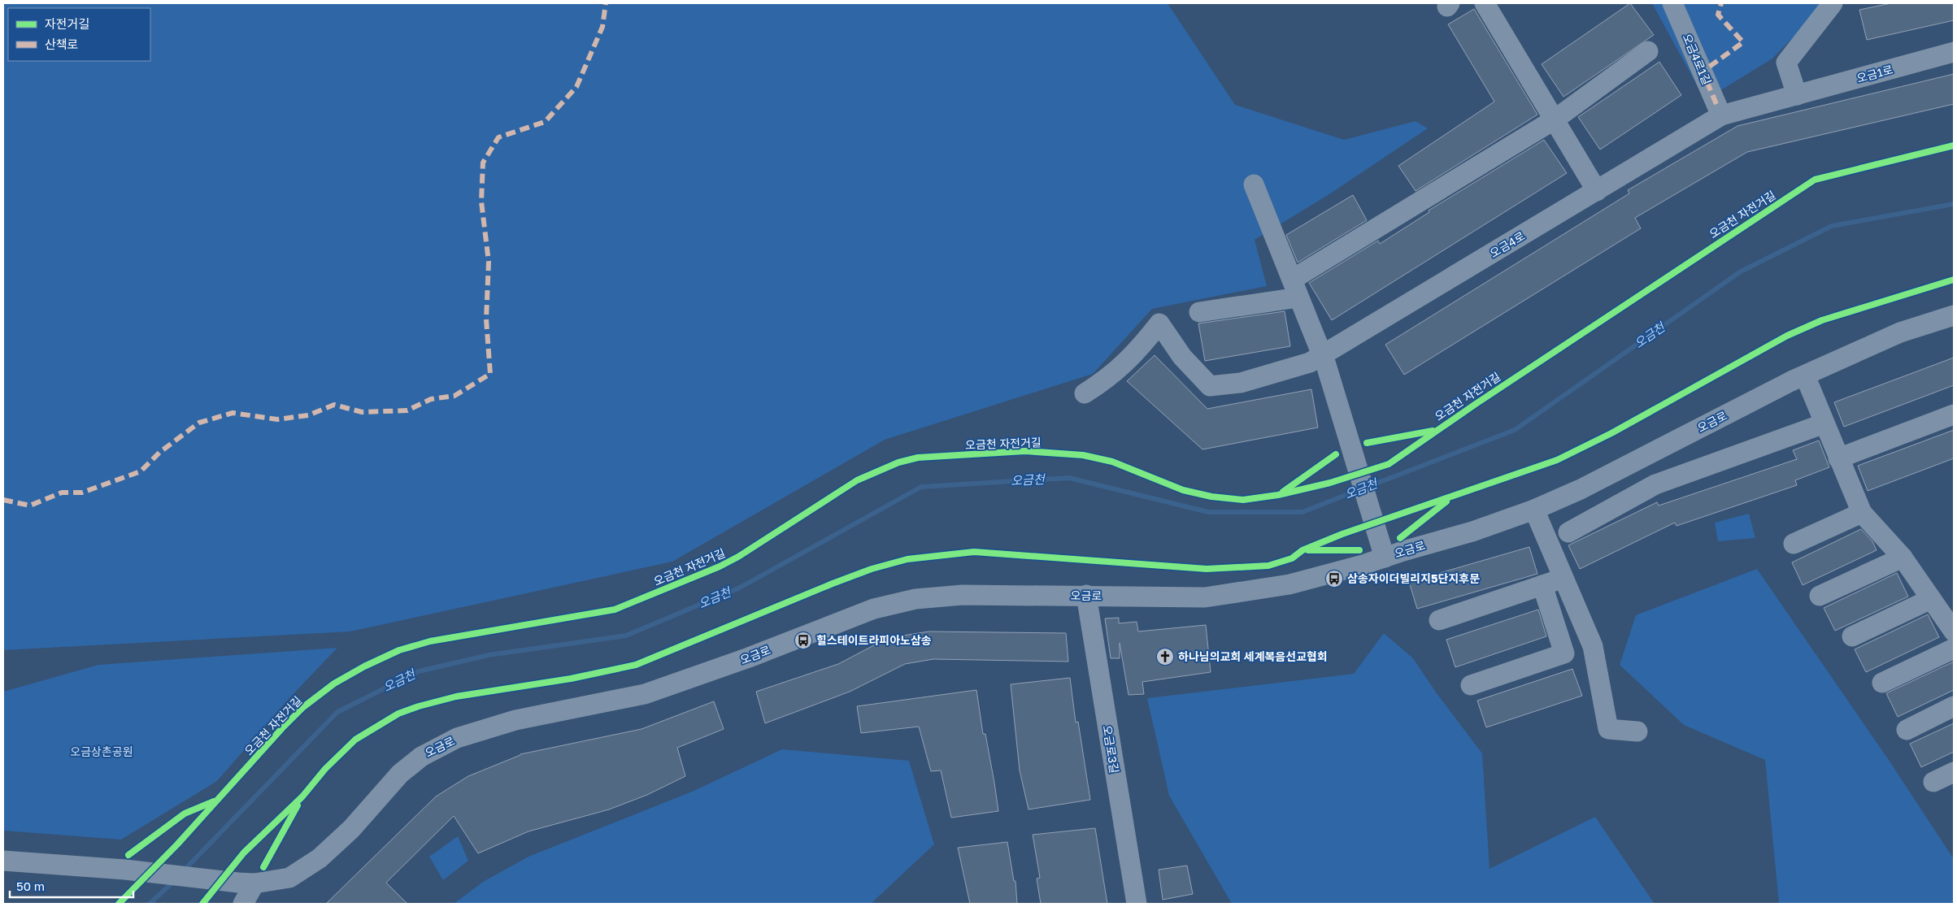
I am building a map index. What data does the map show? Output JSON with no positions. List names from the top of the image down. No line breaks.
{"streets":{"street":["오금4로1길","오금1로","오금4로","오금로","오금로3길"],"cycle path":["오금천 자전거길"]},"crossings":[["오금4로1길","오금4로"],["오금1로","오금4로"],["오금로","오금로3길"]],"water":["오금천"],"parks":["오금상촌공원"],"places":{"bus stop":["삼송자이더빌리지5단지후문","힐스테이트라피아노삼송"],"church":["하나님의교회 세계복음선교협회"]},"legend":["자전거길","산책로"],"scale_bar":"50 m"}
